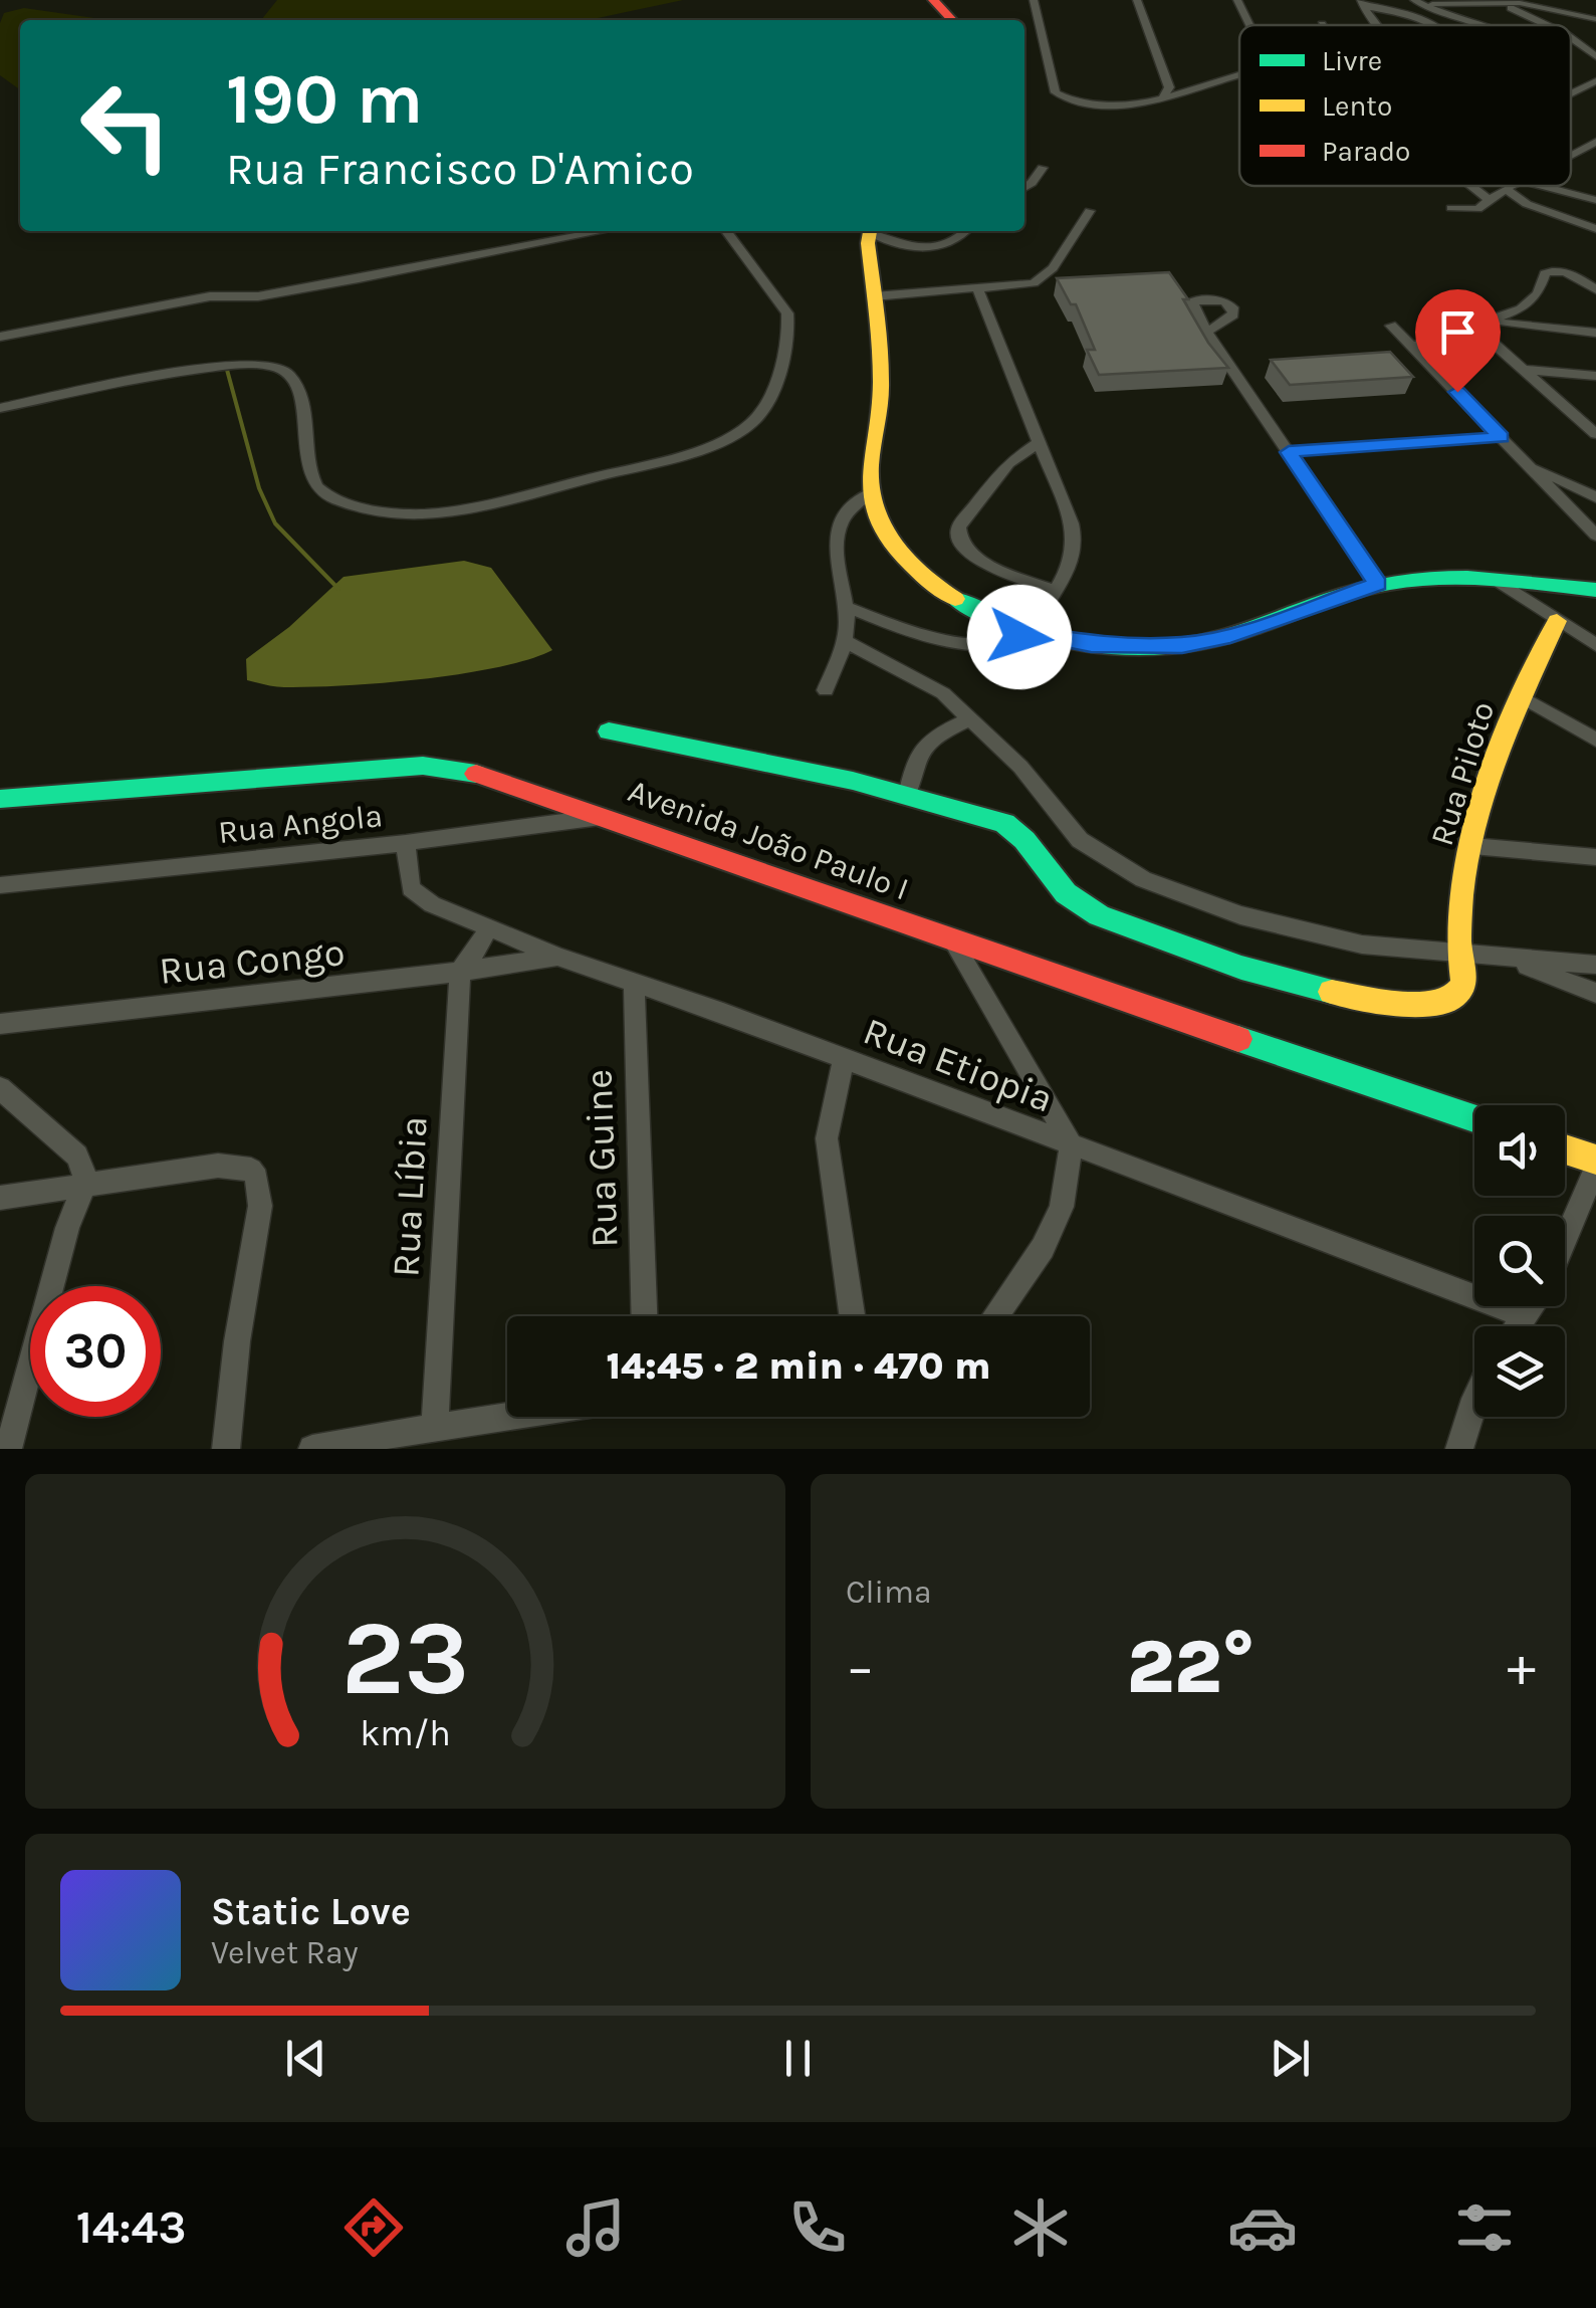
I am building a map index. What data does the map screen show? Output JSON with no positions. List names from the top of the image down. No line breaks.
{"streets":{"main road":["Rua Piloto","Avenida João Paulo I"],"street":["Rua Angola","Rua Congo","Rua Etiopia","Rua Guine","Rua Líbia"]},"crossings":[["Rua Angola","Avenida João Paulo I"],["Rua Angola","Rua Etiopia"],["Rua Congo","Rua Etiopia"],["Rua Congo","Rua Líbia"],["Rua Etiopia","Rua Guine"]],"legend":["Livre","Lento","Parado"],"page":{"turn":["190 m","Rua Francisco D'Amico"],"limit":"30","trip":"14:45 · 2 min · 470 m","tile":"Clima","heat":["−","22°","+"],"song":["Static Love","Velvet Ray"],"tabs":"14:43","gauge":["23","km/h"]}}
